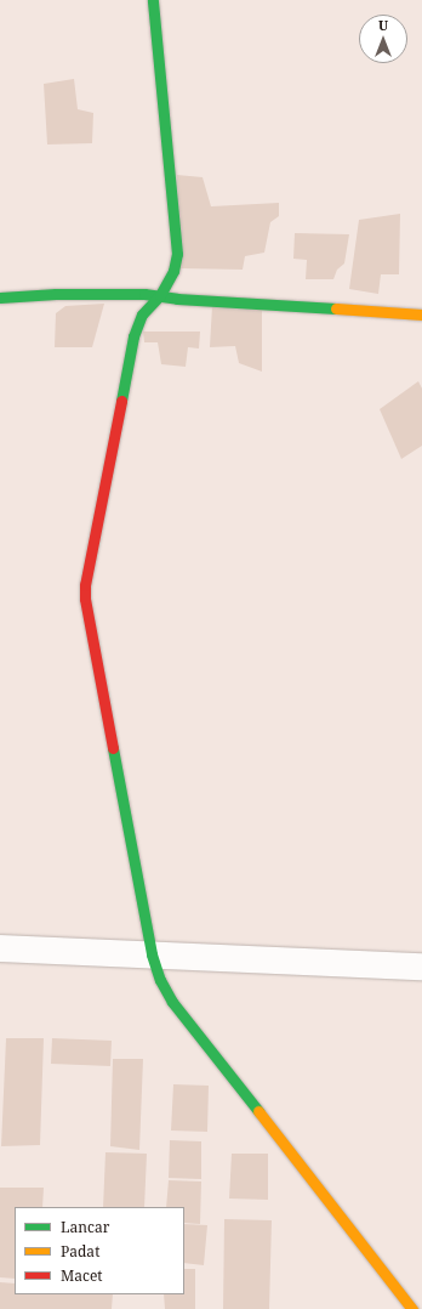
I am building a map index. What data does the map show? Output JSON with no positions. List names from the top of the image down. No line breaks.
{"legend":["Lancar","Padat","Macet"],"north":"top"}
